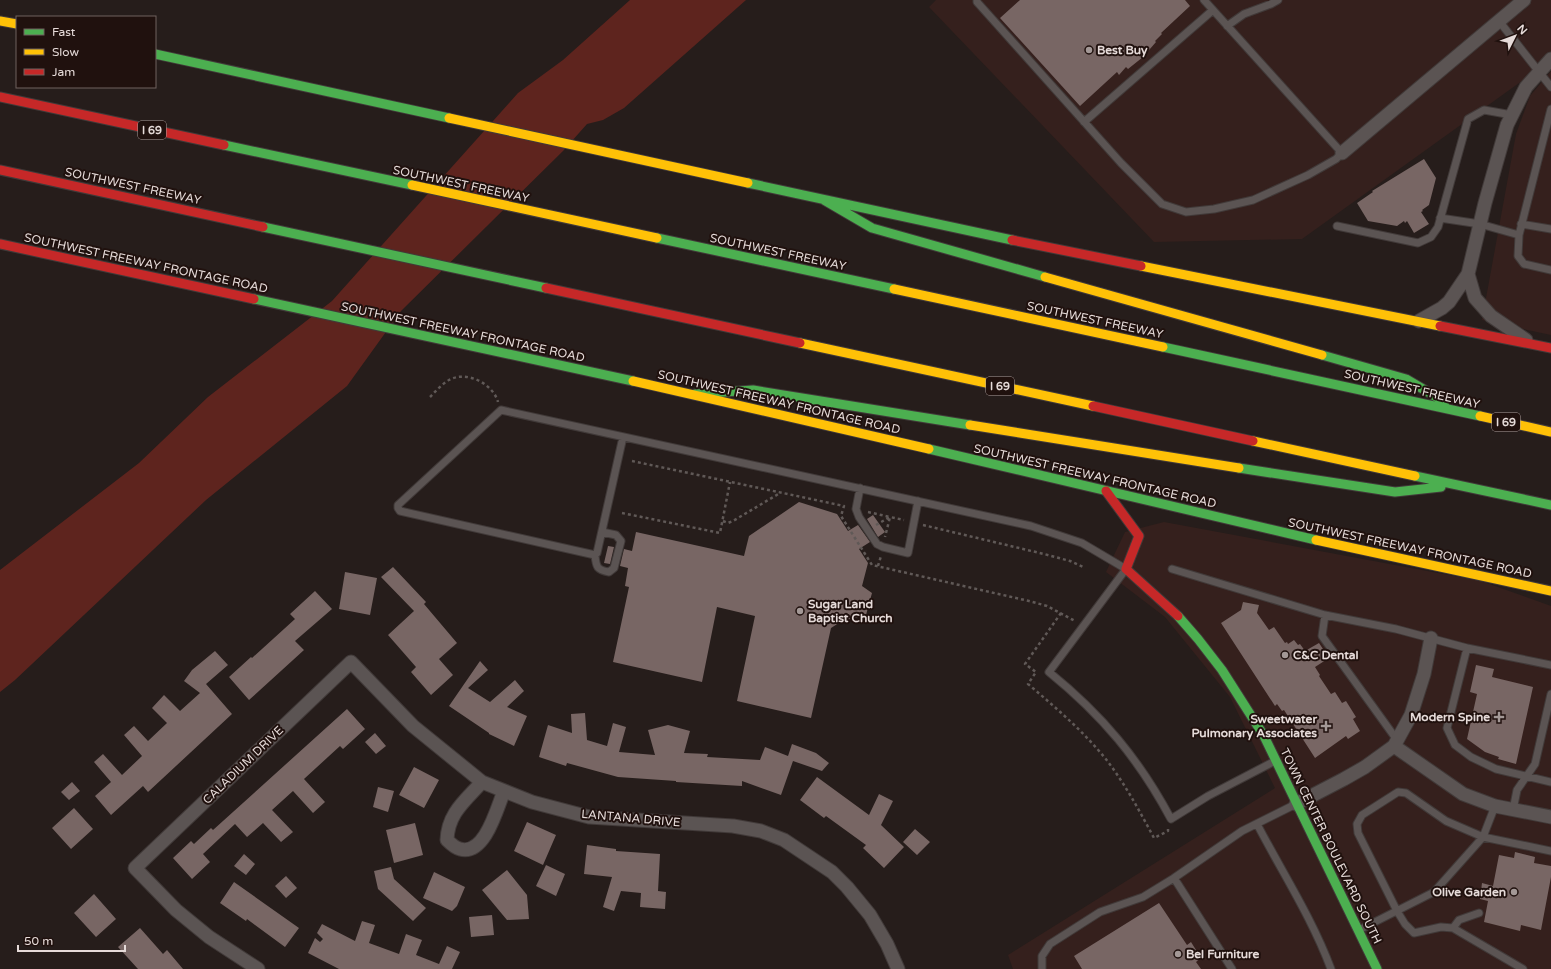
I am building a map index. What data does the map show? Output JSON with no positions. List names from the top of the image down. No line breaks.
{"streets":{"main road":["I 69","SOUTHWEST FREEWAY","SOUTHWEST FREEWAY FRONTAGE ROAD","TOWN CENTER BOULEVARD SOUTH"],"street":["CALADIUM DRIVE","LANTANA DRIVE"]},"crossings":[["CALADIUM DRIVE","LANTANA DRIVE"]],"places":{"other":["Best Buy","Sugar Land Baptist Church","C&C Dental","Olive Garden","Bel Furniture"],"health":["Modern Spine","Sweetwater Pulmonary Associates"]},"legend":["Fast","Slow","Jam"],"scale_bar":"50 m","north":"top right"}
